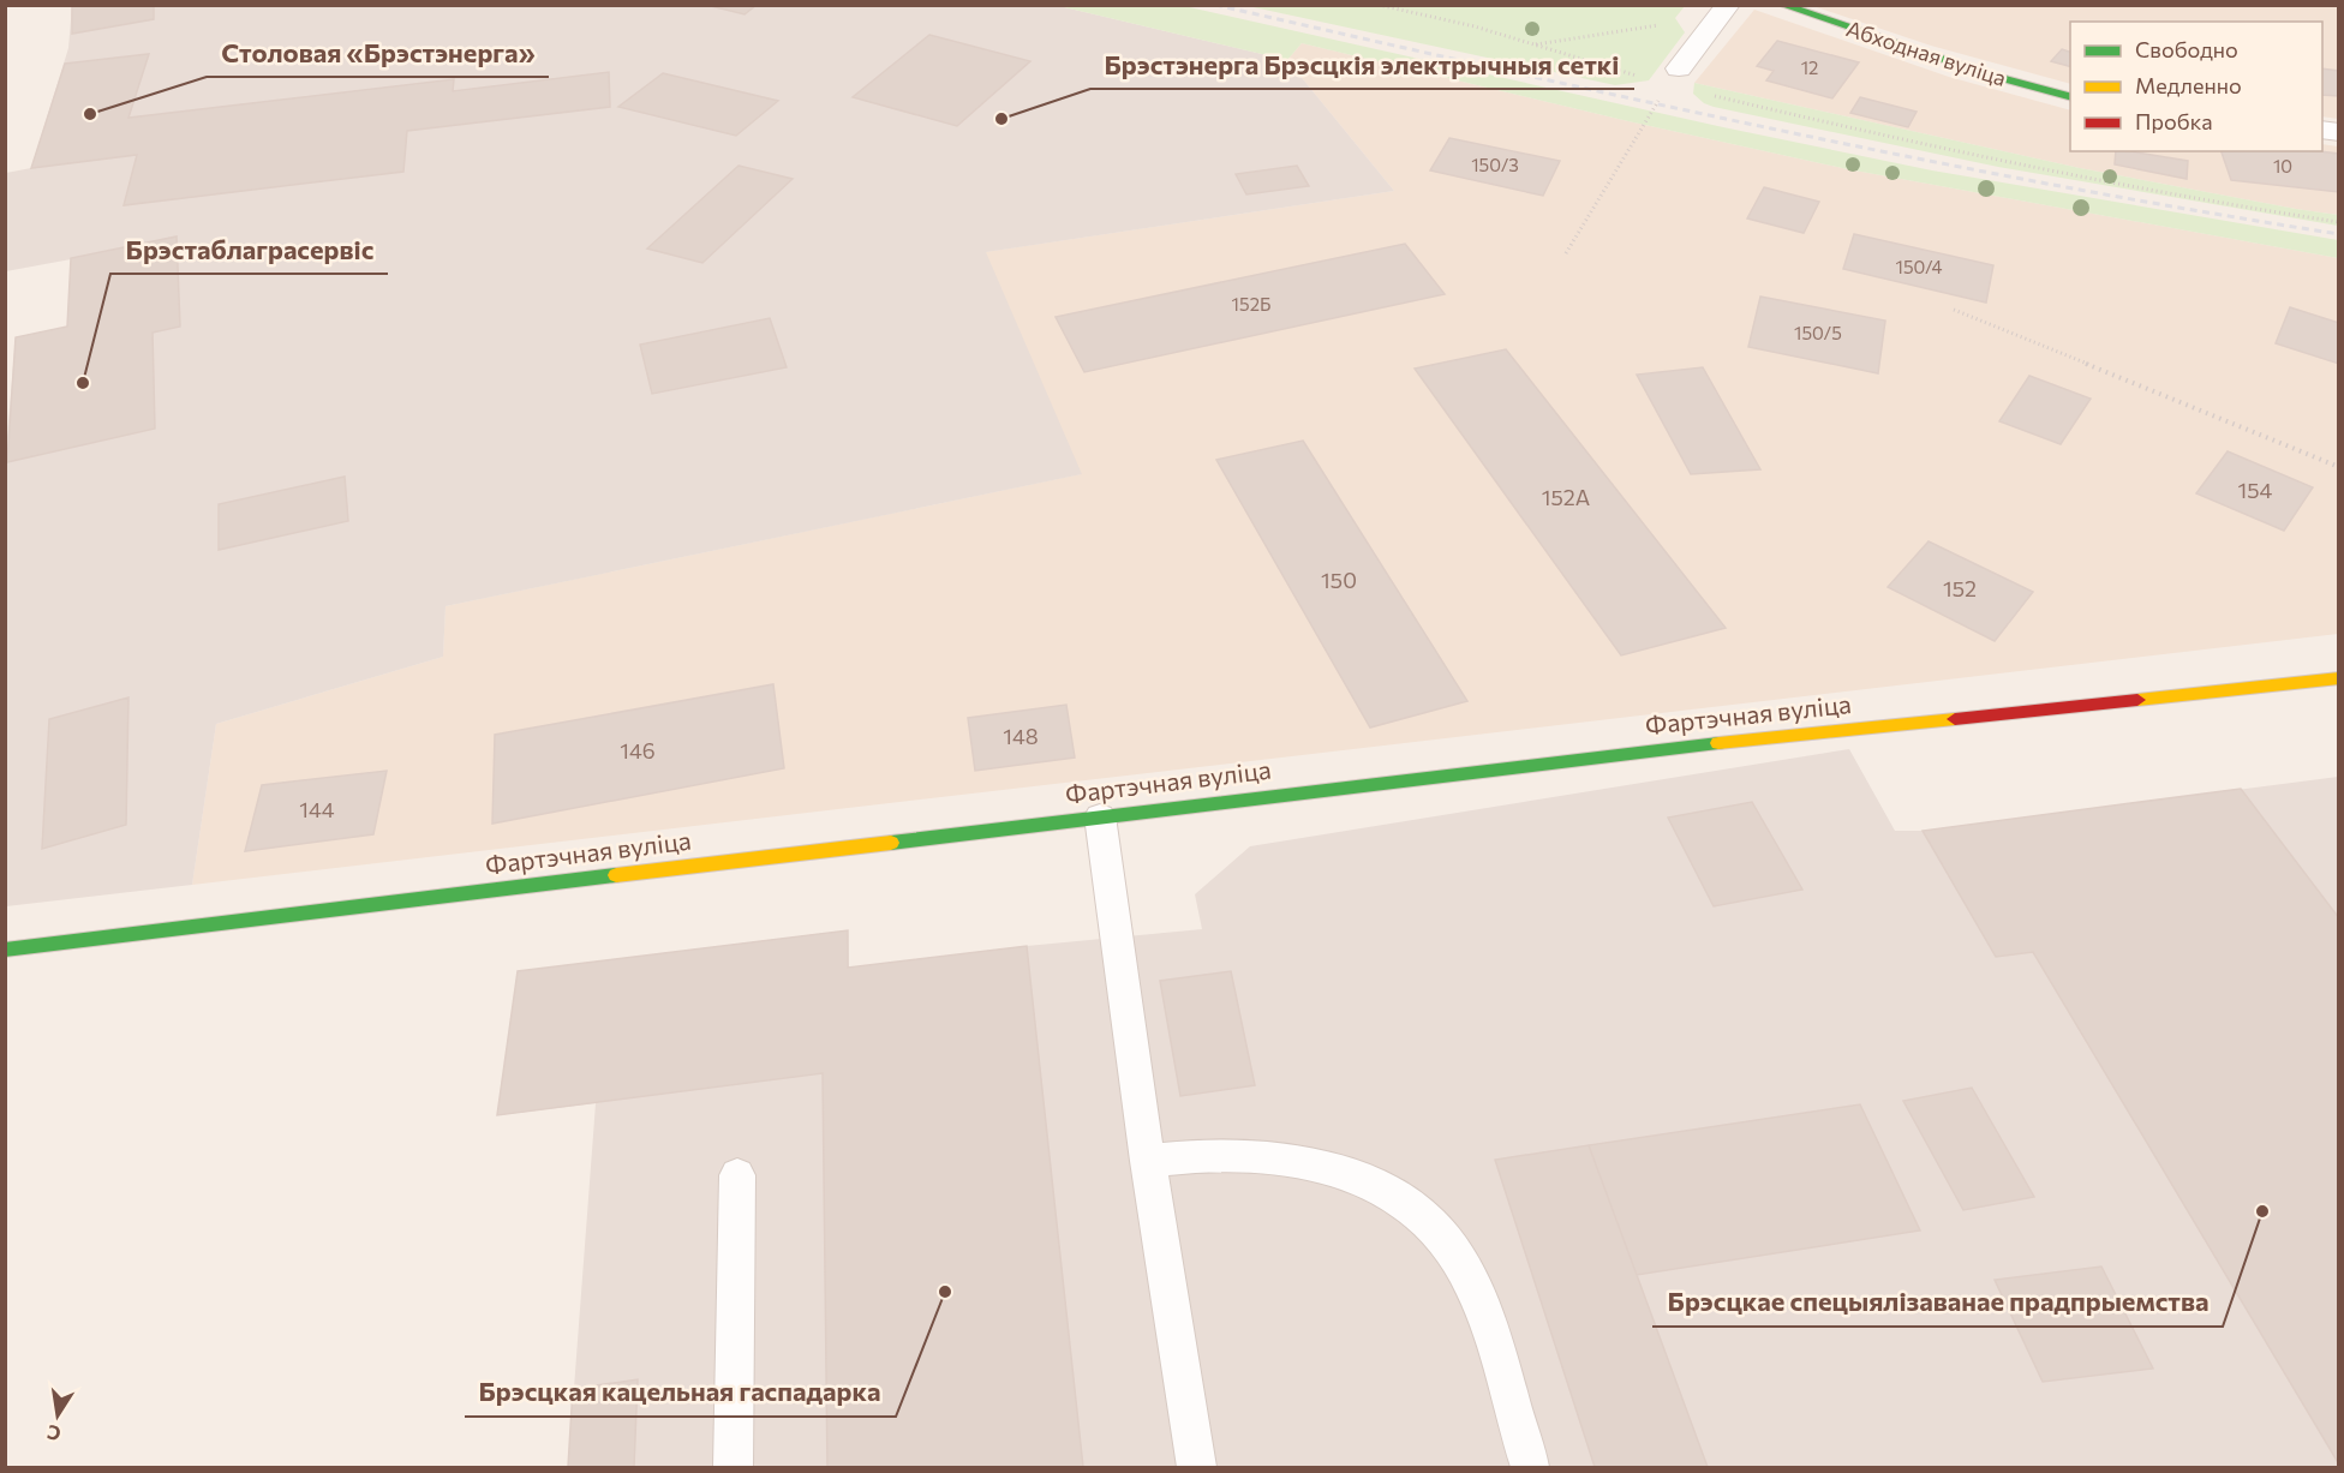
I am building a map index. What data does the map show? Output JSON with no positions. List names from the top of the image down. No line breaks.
{"streets":{"street":["Абходная вуліца","Фартэчная вуліца"]},"places":["Столовая «Брэстэнерга»","Брэстэнерга Брэсцкія электрычныя сеткі","Брэстаблаграсервіс","Брэсцкае спецыялізаванае прадпрыемства","Брэсцкая кацельная гаспадарка"],"house_numbers":["12","150/3","10","150/4","152Б","150/5","154","152А","150","152","148","146","144"],"legend":["Свободно","Медленно","Пробка"],"north":"bottom"}
